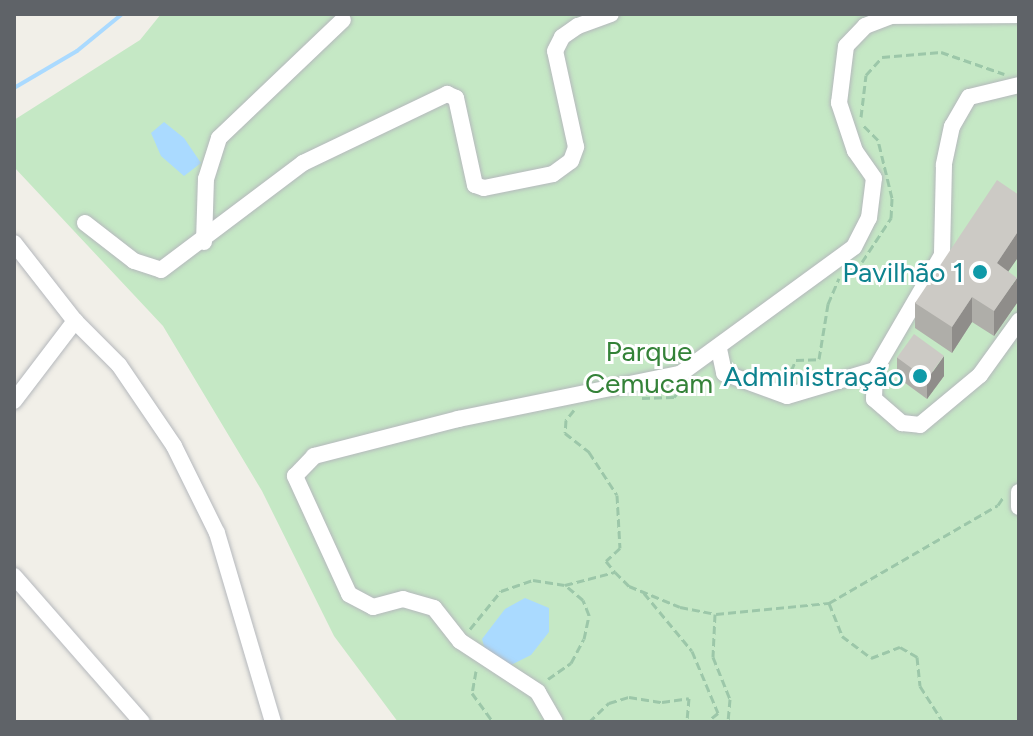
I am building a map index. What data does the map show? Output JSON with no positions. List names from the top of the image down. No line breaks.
{"parks":["Parque Cemucam"],"places":["Pavilhão 1","Administração"]}
